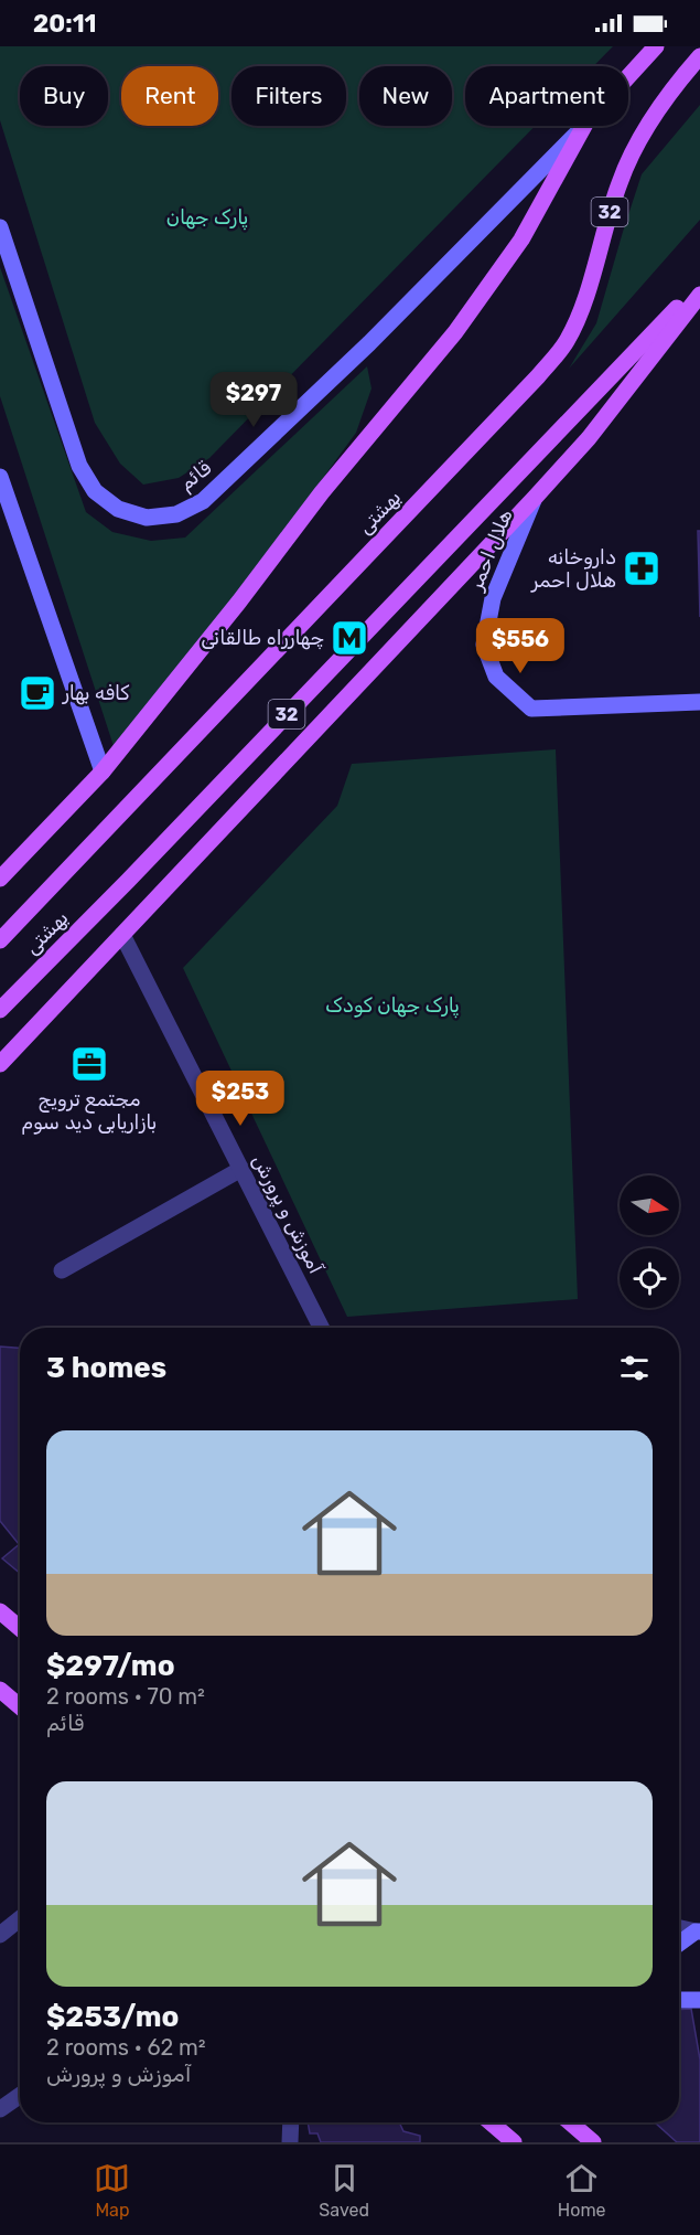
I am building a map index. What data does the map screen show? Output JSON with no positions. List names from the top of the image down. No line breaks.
{"streets":{"main road":["32","قائم","بهشتى","هلال احمر"],"street":["آموزش و پرورش"]},"parks":["پارک جهان","پارک جهان کودک"],"places":{"pharmacy":["داروخانه هلال احمر"],"metro station":["چهارراه طالقانی"],"cafe":["کافه بهار"],"office":["مجتمع ترویج بازاریابی دید سوم"]},"north":"right","page":{"status":"20:11","chip":["Buy","Rent","Filters","New","Apartment"],"price":["$297","$556","$253"],"heading":"3 homes","list":[{"name":"$297/mo","note":"2 rooms · 70 m² · قائم"},{"name":"$253/mo","note":"2 rooms · 62 m² · آموزش و پرورش"}],"tabs":["Map","Saved","Home"]}}
